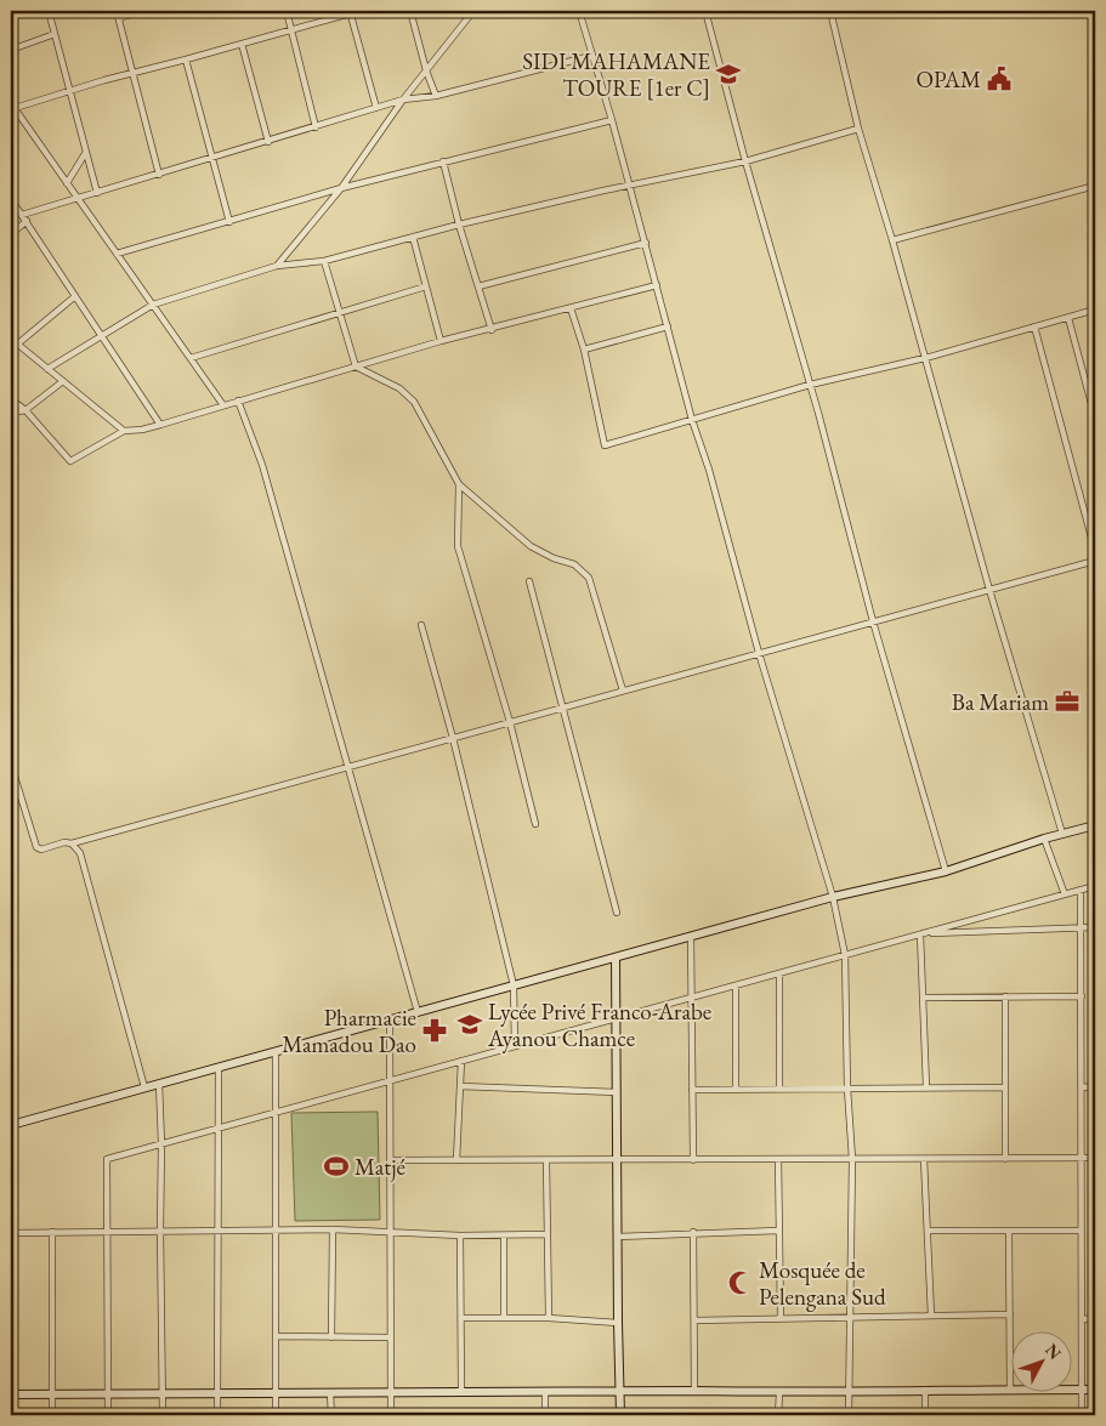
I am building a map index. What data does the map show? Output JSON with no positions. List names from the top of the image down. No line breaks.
{"places":{"school or university":["SIDI MAHAMANE TOURE [1er C]","Lycée Privé Franco-Arabe Ayanou Chamce"],"public building":["OPAM"],"office":["Ba Mariam"],"pharmacy":["Pharmacie Mamadou Dao"],"sports":["Matjé"],"mosque":["Mosquée de Pelengana Sud"]},"north":"top right"}
